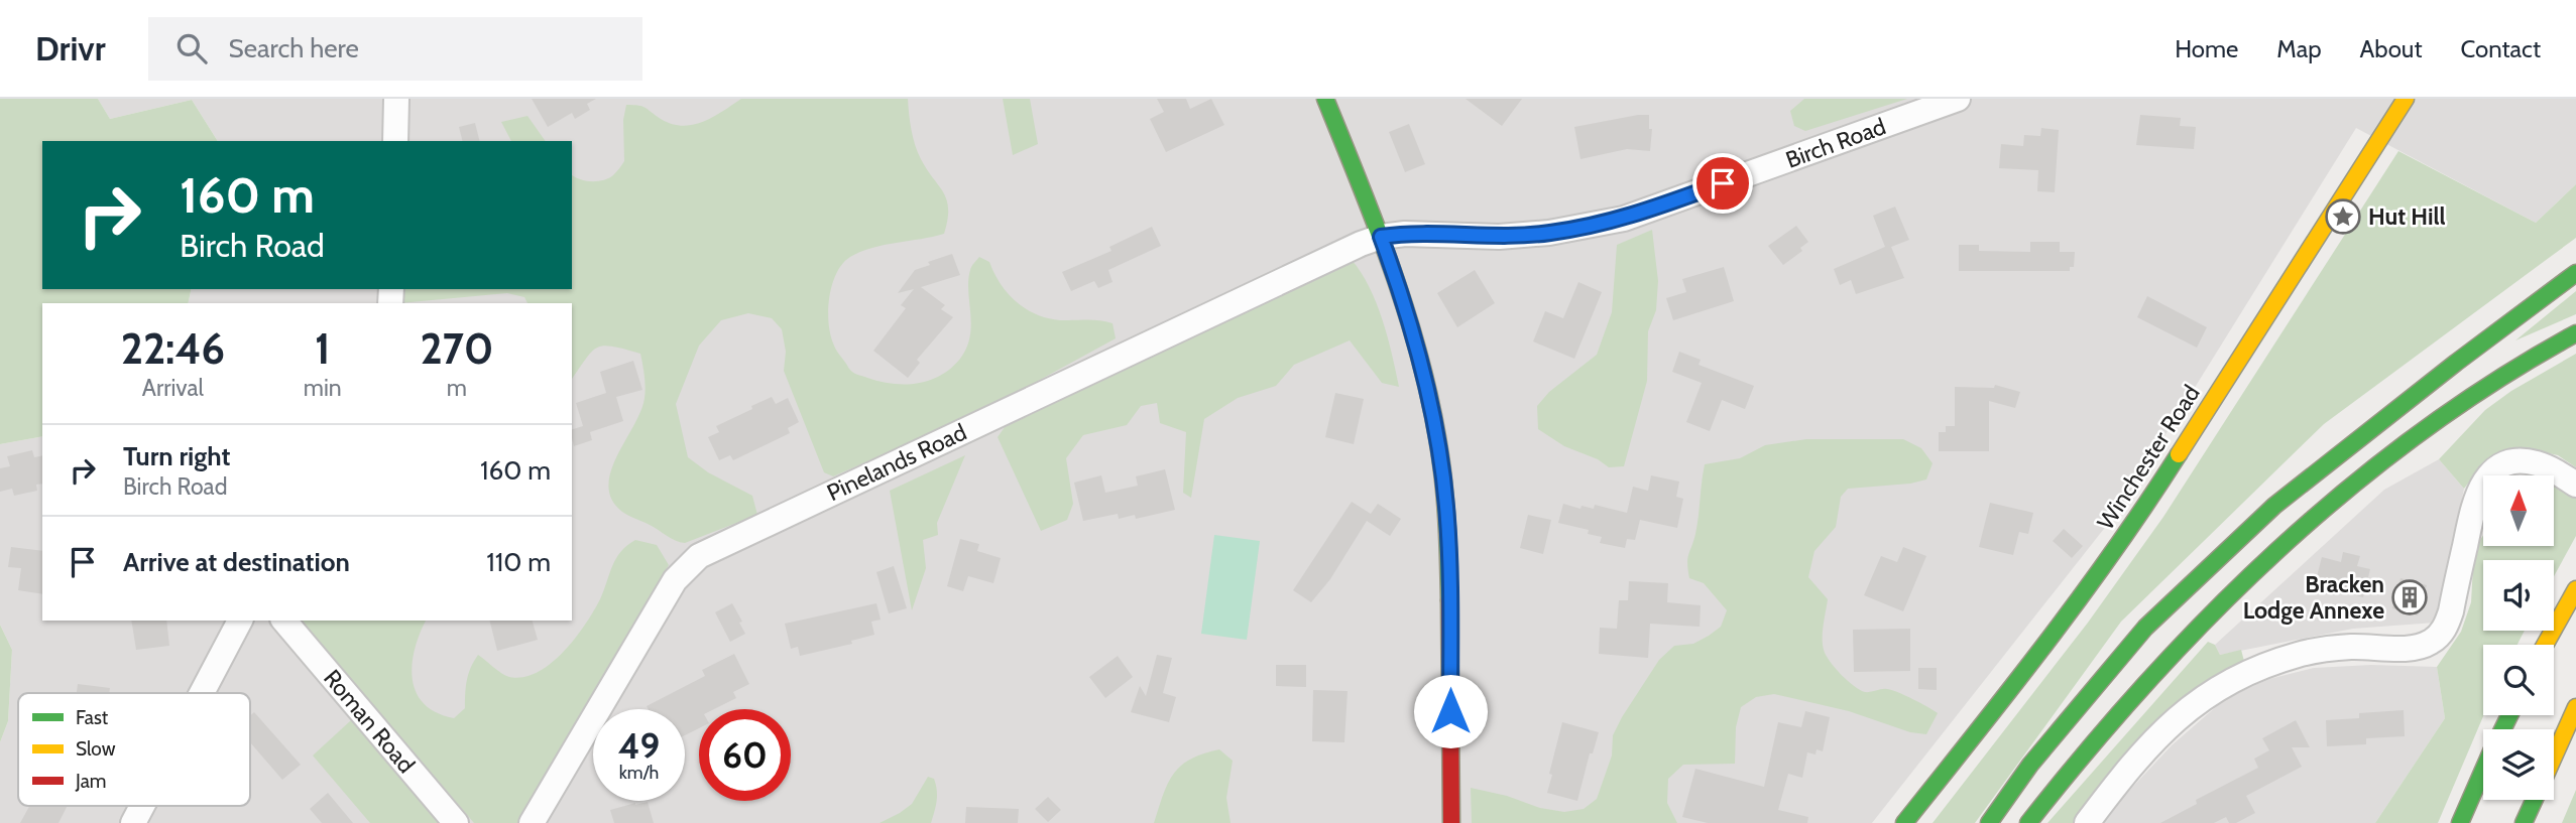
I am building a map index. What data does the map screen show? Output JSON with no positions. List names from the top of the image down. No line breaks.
{"streets":{"main road":["Winchester Road"],"street":["Birch Road","Pinelands Road","Roman Road"]},"crossings":[["Birch Road","Pinelands Road"]],"places":{"place":["Hut Hill"],"building":["Bracken Lodge Annexe"]},"legend":["Fast","Slow","Jam"],"north":"top","page":{"header":"Drivr","search":"Search here","nav":["Home","Map","About","Contact"],"turn":["160 m","Birch Road"],"eta":["22:46","Arrival","1","min","270","m"],"list":[{"name":"Turn right","note":"Birch Road","value":"160 m"},{"name":"Arrive at destination","value":"110 m"}],"speed":"49 km/h","limit":"60"}}
